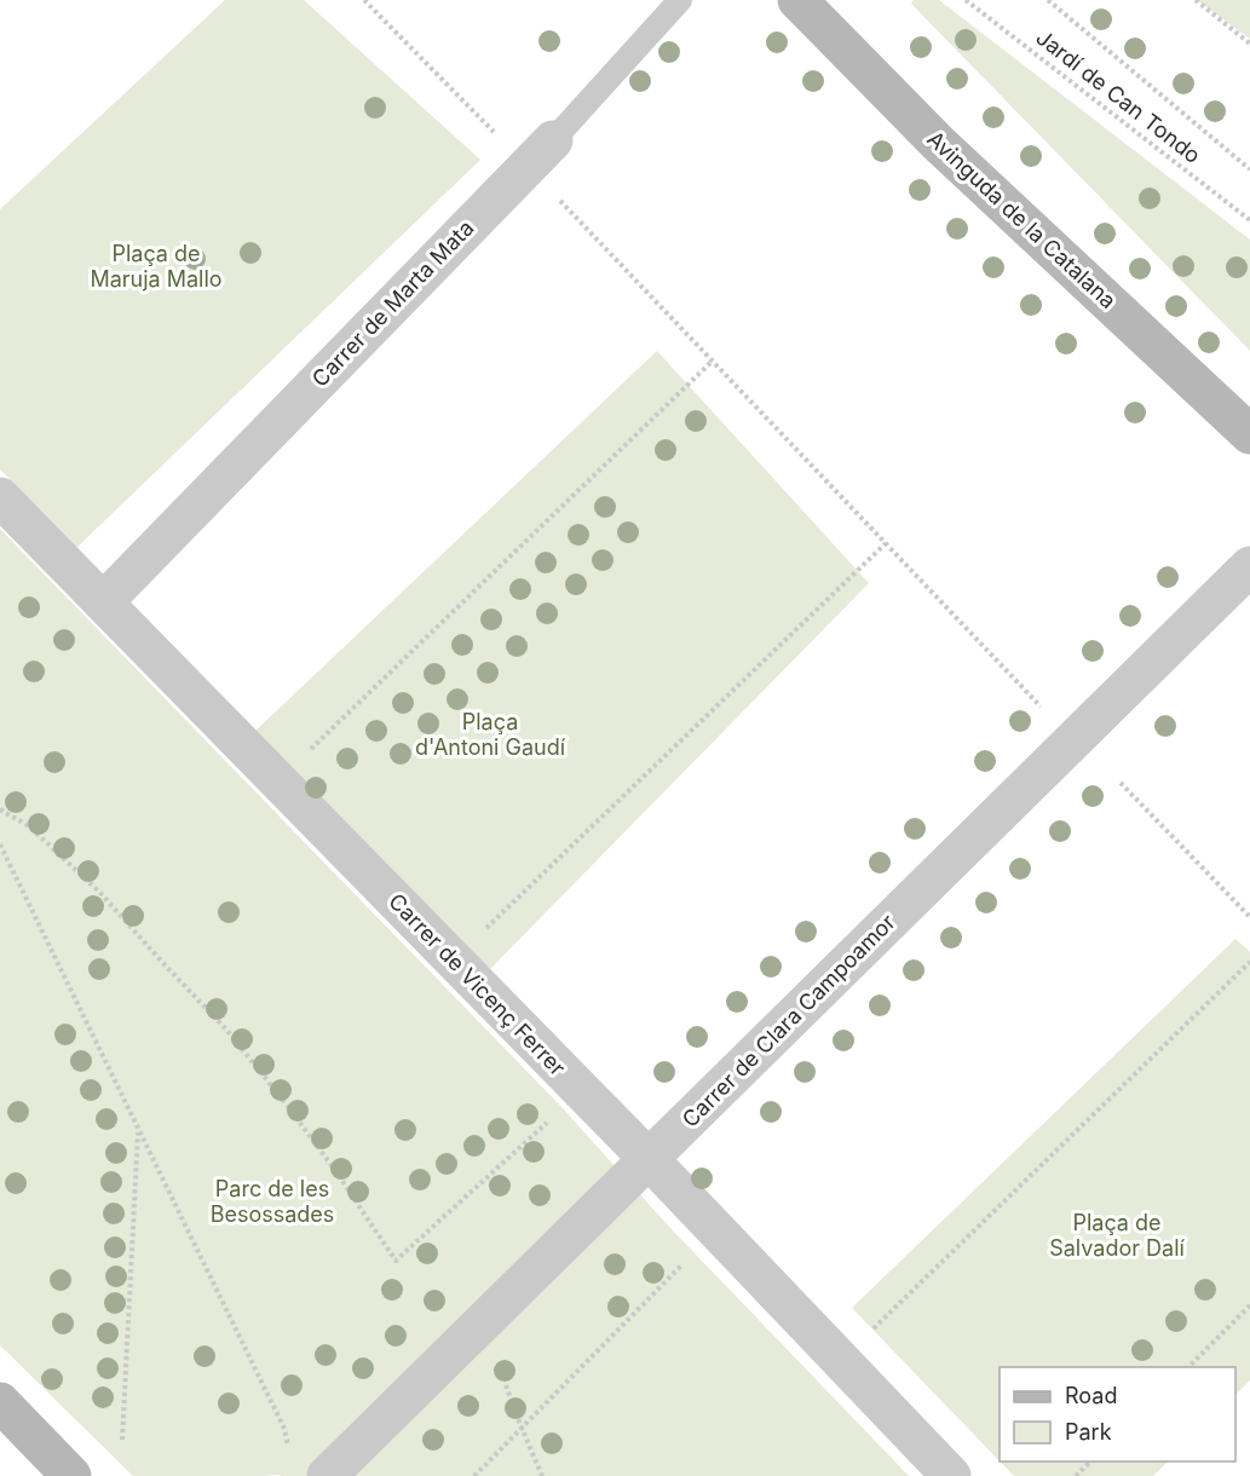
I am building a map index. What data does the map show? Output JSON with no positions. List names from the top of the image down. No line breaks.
{"streets":{"street":["Avinguda de la Catalana","Carrer de Marta Mata","Carrer de Vicenç Ferrer","Carrer de Clara Campoamor"],"path":["Jardí de Can Tondo"]},"crossings":[["Carrer de Marta Mata","Carrer de Vicenç Ferrer"],["Carrer de Vicenç Ferrer","Carrer de Clara Campoamor"]],"parks":["Plaça de Maruja Mallo","Plaça d'Antoni Gaudí","Parc de les Besossades","Plaça de Salvador Dalí"],"legend":["Road","Park"]}
